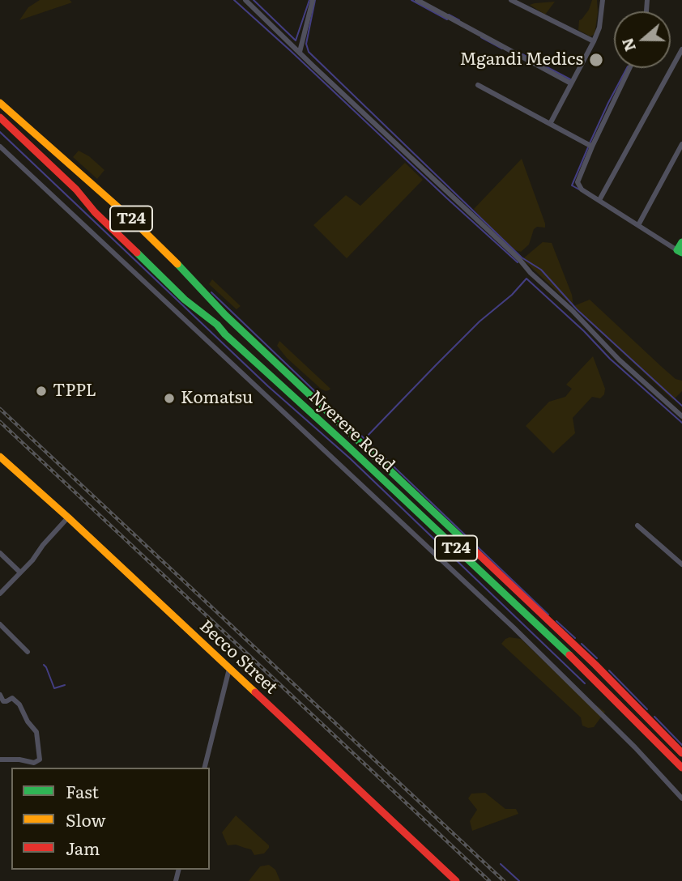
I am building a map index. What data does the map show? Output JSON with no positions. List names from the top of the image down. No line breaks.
{"streets":{"main road":["T24","Nyerere Road","Becco Street"]},"places":["Mgandi Medics","TPPL","Komatsu"],"legend":["Fast","Slow","Jam"],"north":"left"}
